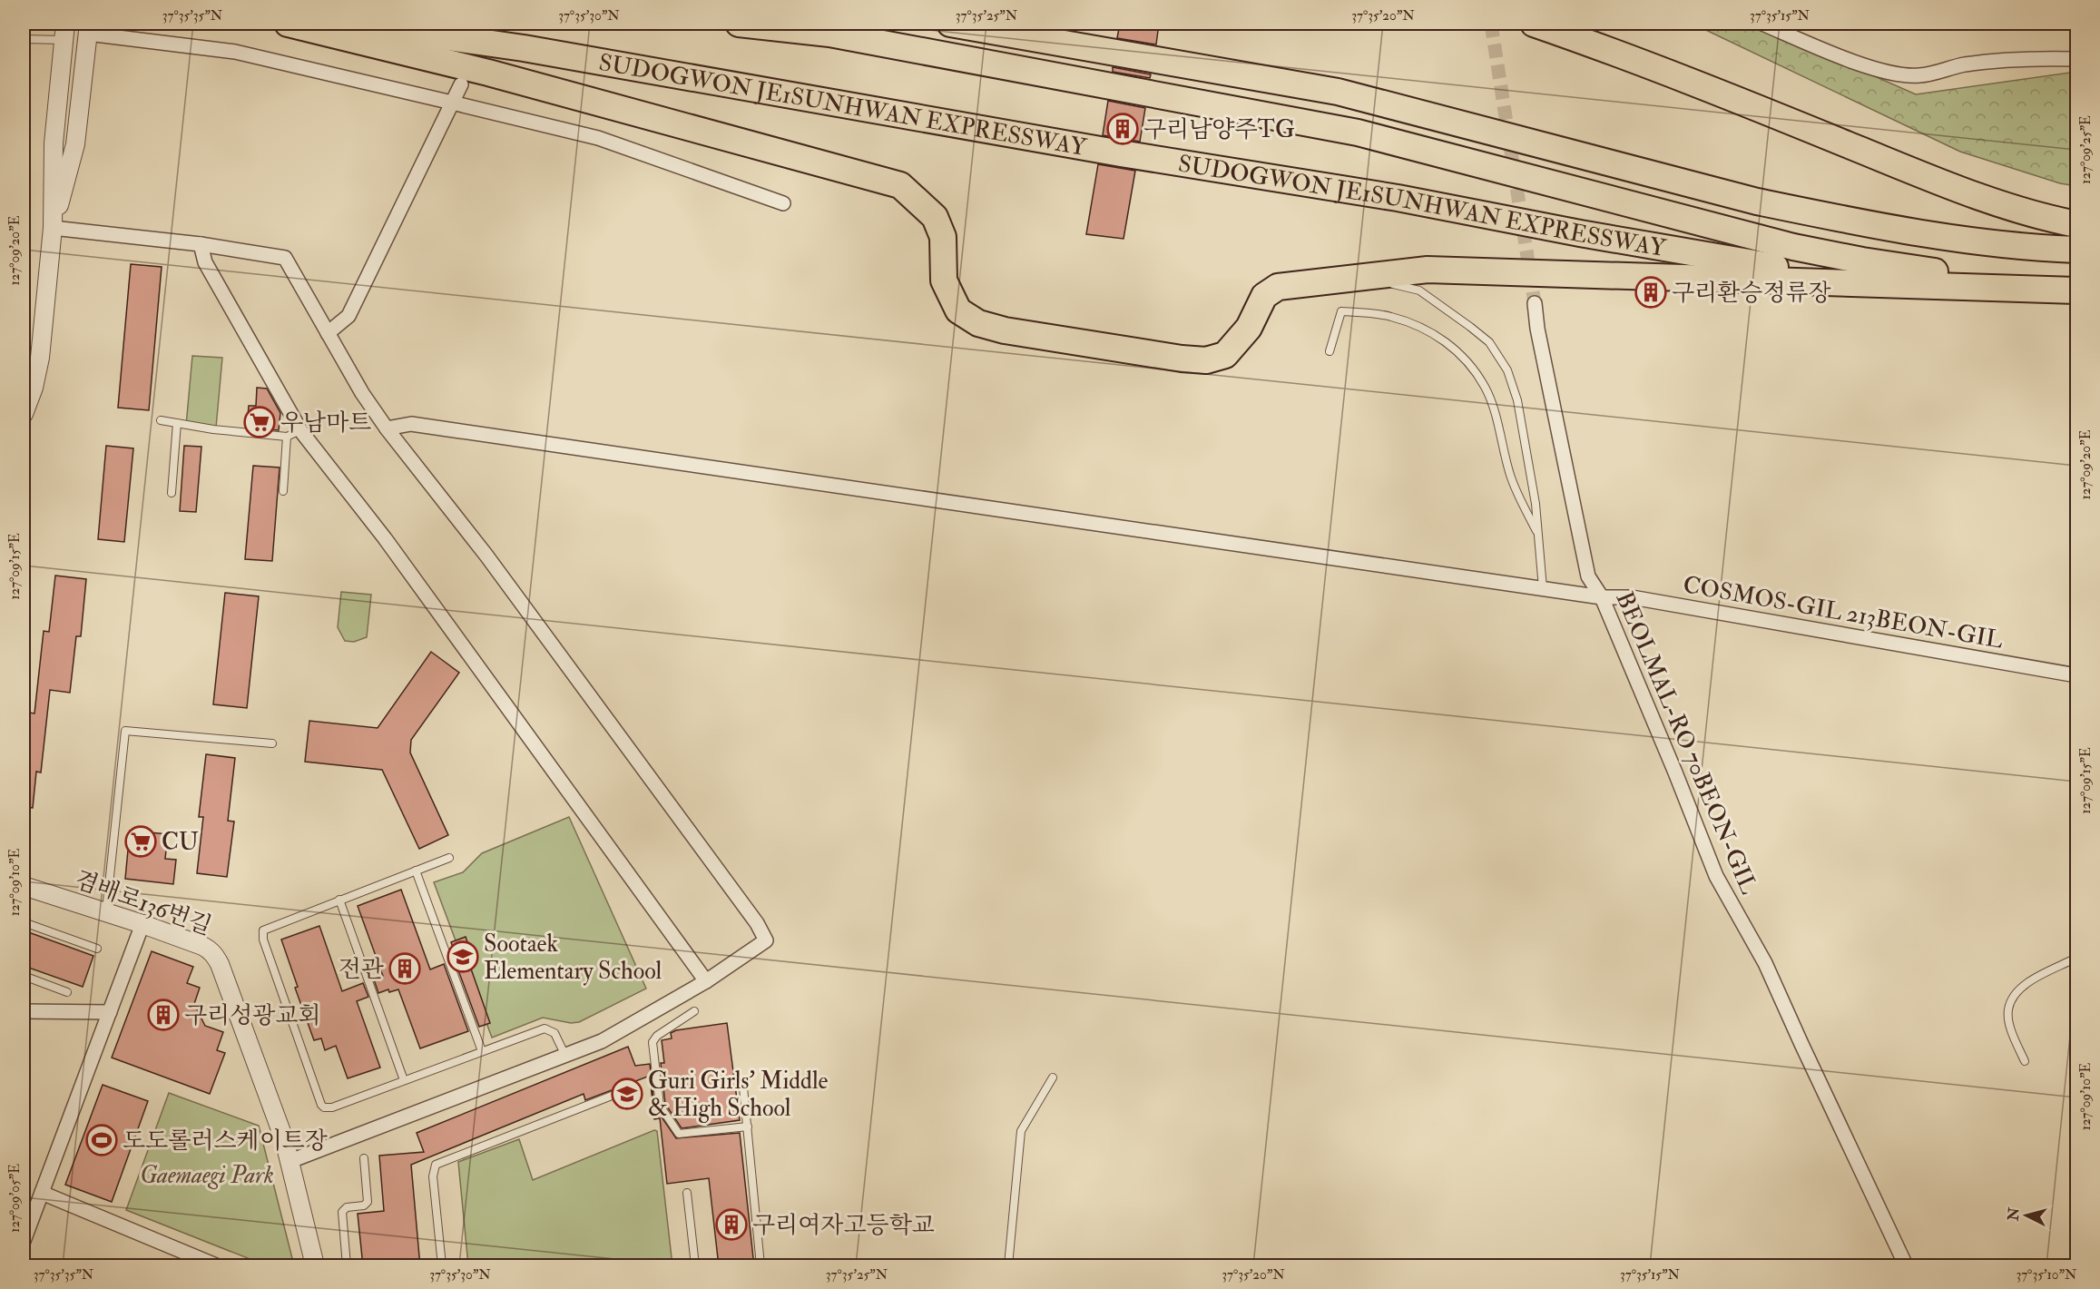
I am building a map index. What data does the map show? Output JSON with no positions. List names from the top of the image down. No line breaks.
{"streets":{"highway":["SUDOGWON JE1SUNHWAN EXPRESSWAY"],"street":["COSMOS-GIL 213BEON-GIL","BEOLMAL-RO 70BEON-GIL","겸배로136번길"]},"crossings":[["COSMOS-GIL 213BEON-GIL","BEOLMAL-RO 70BEON-GIL"]],"parks":["Gaemaegi Park"],"places":{"building":["구리남양주TG","구리환승정류장","전관","구리성광교회","구리여자고등학교"],"supermarket":["우남마트","CU"],"school or university":["Sootaek Elementary School","Guri Girls' Middle & High School"],"sports":["도도롤러스케이트장"]},"north":"left","coordinates":["37°35'35\"N","37°35'30\"N","37°35'25\"N","37°35'20\"N","37°35'15\"N","127°09'25\"E","127°09'20\"E","127°09'15\"E","127°09'10\"E","127°09'05\"E","37°35'10\"N"]}
